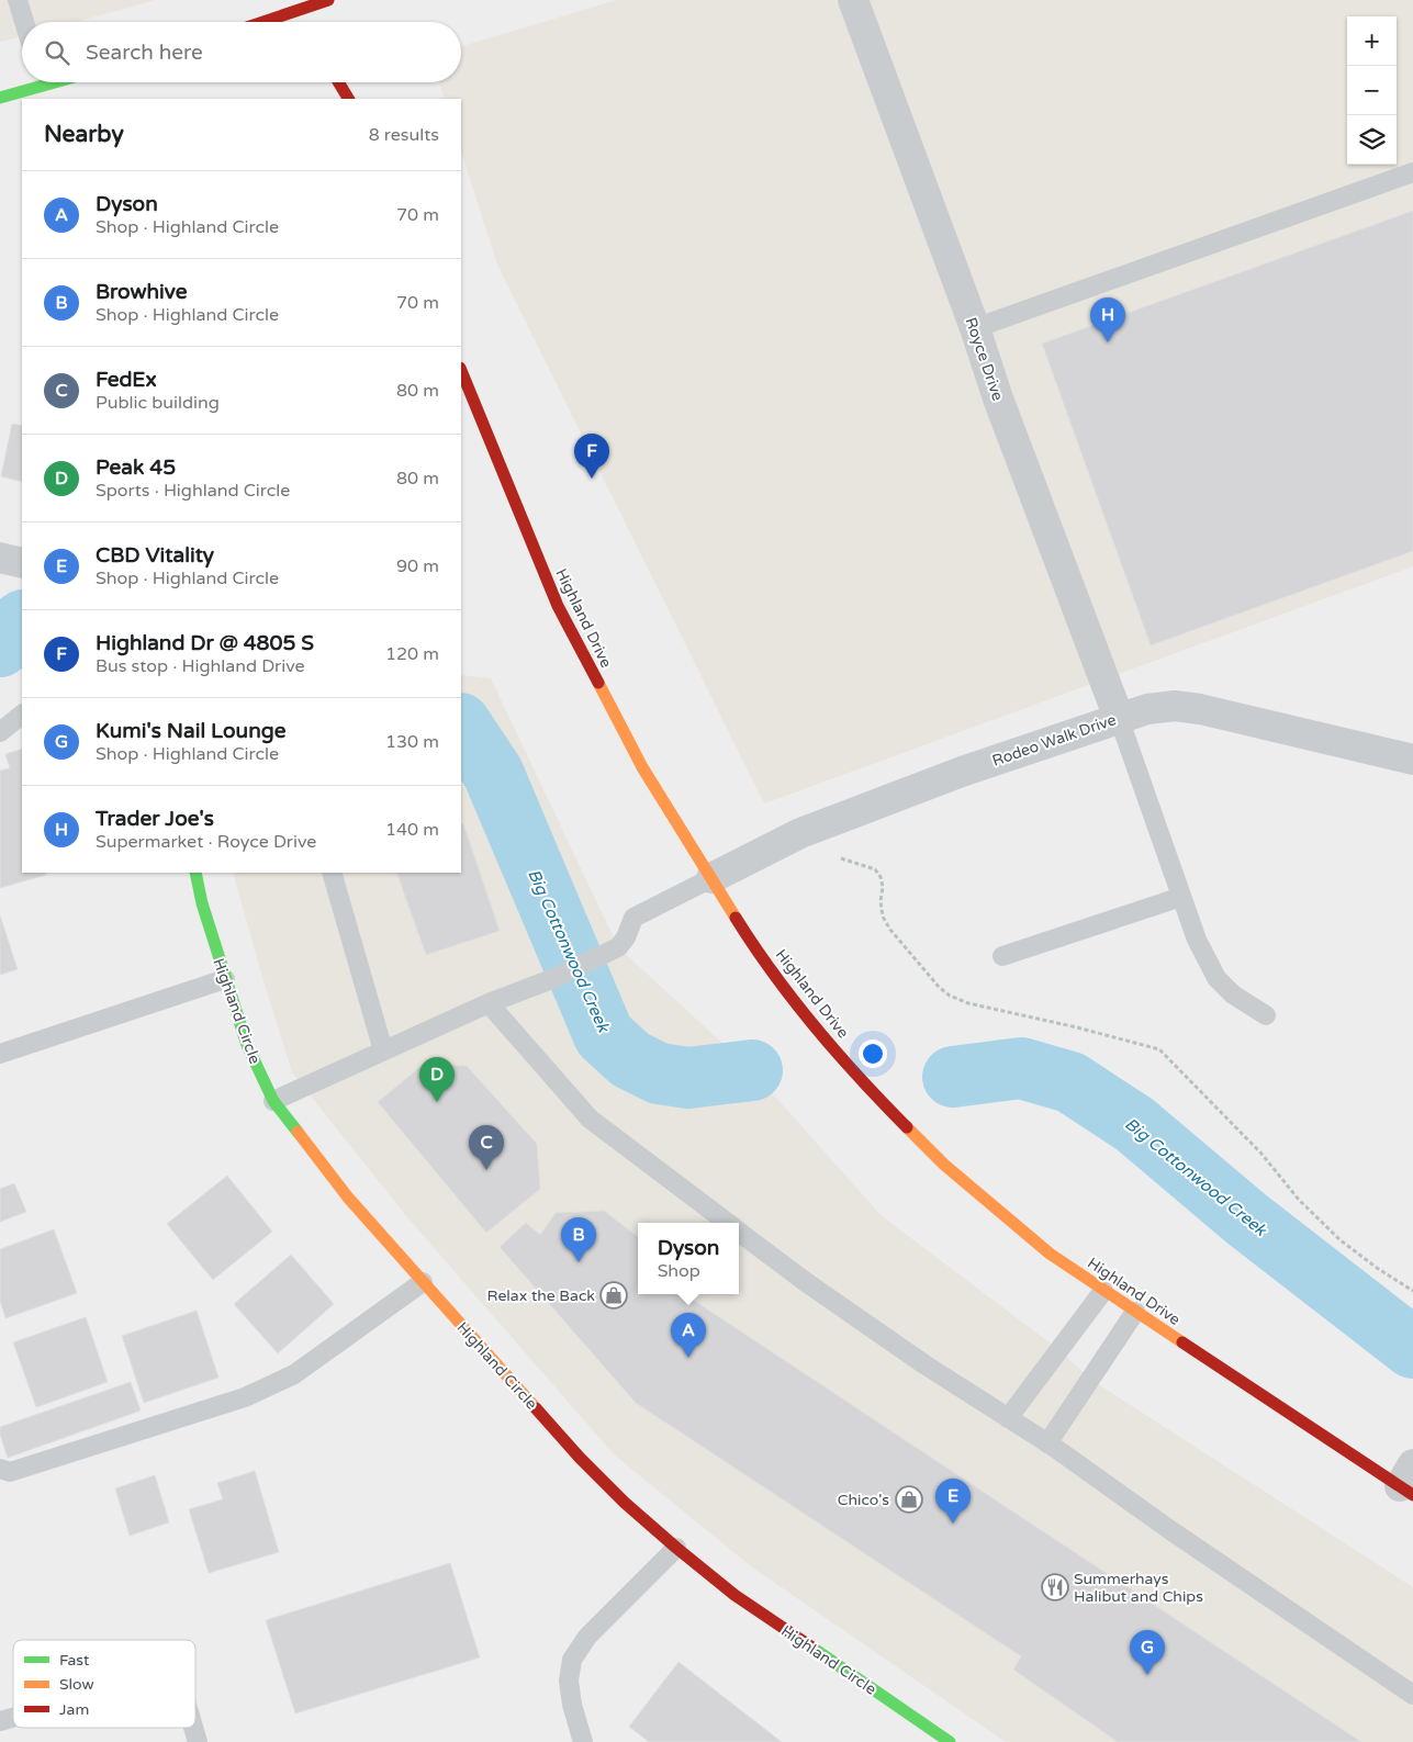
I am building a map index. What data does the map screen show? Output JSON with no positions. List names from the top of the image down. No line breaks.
{"streets":{"main road":["Highland Drive","Highland Circle"],"street":["Royce Drive","Rodeo Walk Drive"]},"crossings":[["Royce Drive","Rodeo Walk Drive"],["Highland Drive","Rodeo Walk Drive"]],"water":["Big Cottonwood Creek"],"places":{"shop":["Relax the Back","Chico's"],"restaurant":["Summerhays Halibut and Chips"]},"legend":["Fast","Slow","Jam"],"page":{"map_buttons":["+","−"],"search":"Search here","heading":["Nearby","8 results"],"list":[{"mark":"A","name":"Dyson","note":"Shop · Highland Circle","value":"70 m"},{"mark":"B","name":"Browhive","note":"Shop · Highland Circle","value":"70 m"},{"mark":"C","name":"FedEx","note":"Public building","value":"80 m"},{"mark":"D","name":"Peak 45","note":"Sports · Highland Circle","value":"80 m"},{"mark":"E","name":"CBD Vitality","note":"Shop · Highland Circle","value":"90 m"},{"mark":"F","name":"Highland Dr @ 4805 S","note":"Bus stop · Highland Drive","value":"120 m"},{"mark":"G","name":"Kumi's Nail Lounge","note":"Shop · Highland Circle","value":"130 m"},{"mark":"H","name":"Trader Joe's","note":"Supermarket · Royce Drive","value":"140 m"}],"pins":["H","F","D","C","B","A","E","G"],"popup":["Dyson","Shop"]}}
